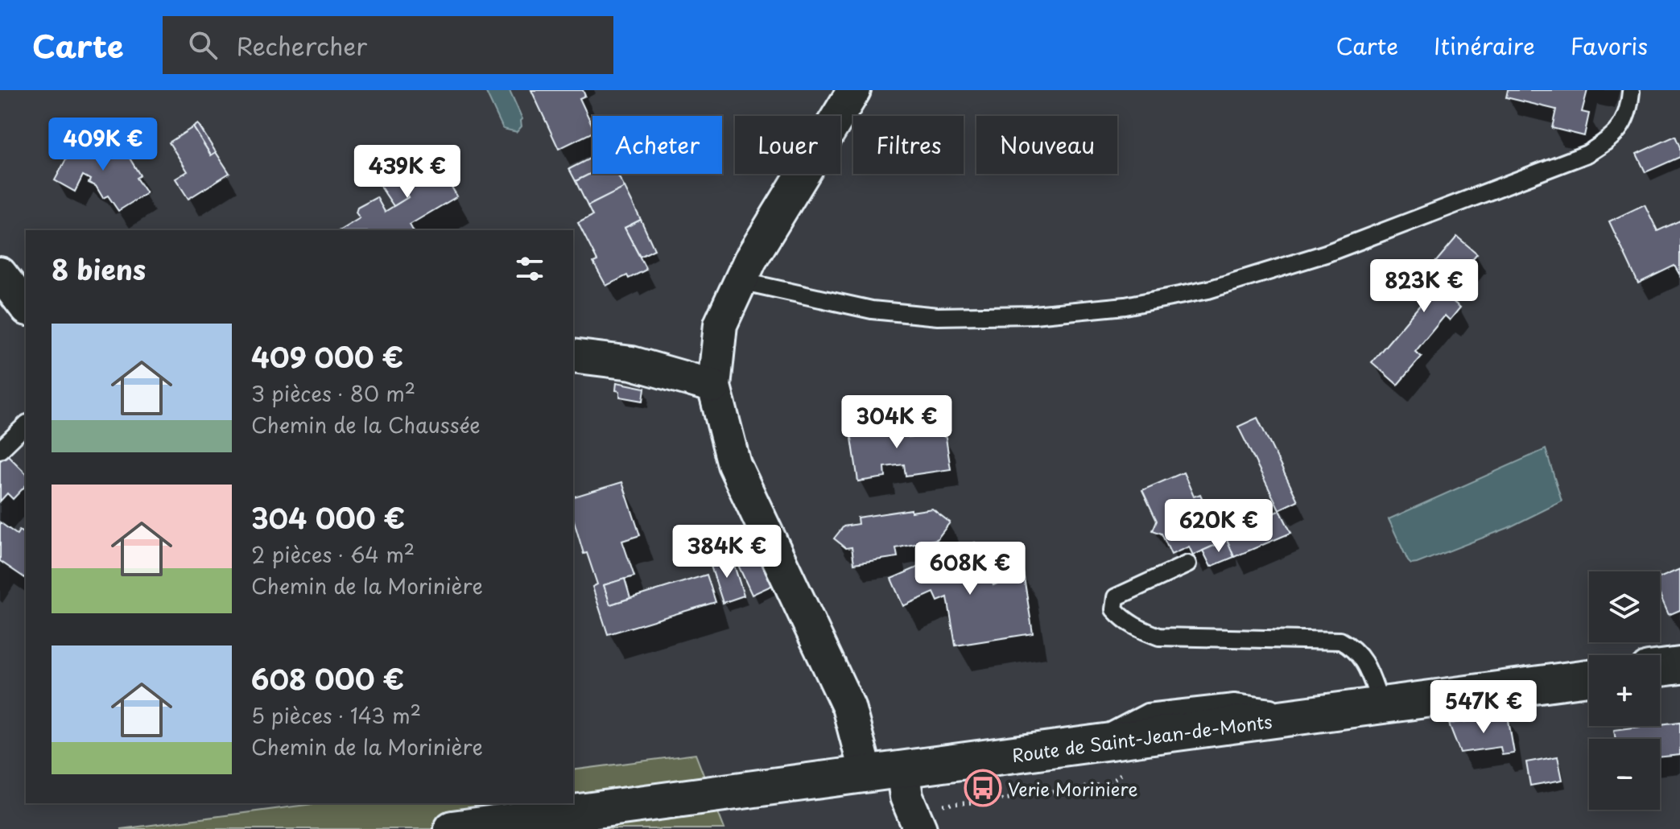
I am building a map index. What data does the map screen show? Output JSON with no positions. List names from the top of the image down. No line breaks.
{"streets":{"main road":["Route de Saint-Jean-de-Monts"]},"places":{"bus stop":["Verie Moriniere"]},"page":{"header":"Carte","search":"Rechercher","nav":["Carte","Itinéraire","Favoris"],"chip":["Acheter","Louer","Filtres","Nouveau"],"price":["409K €","439K €","823K €","304K €","620K €","384K €","608K €","547K €"],"heading":"8 biens","list":[{"name":"409 000 €","note":"3 pièces · 80 m² · Chemin de la Chaussée"},{"name":"304 000 €","note":"2 pièces · 64 m² · Chemin de la Morinière"},{"name":"608 000 €","note":"5 pièces · 143 m² · Chemin de la Morinière"}],"map_buttons":["+","−"]}}
